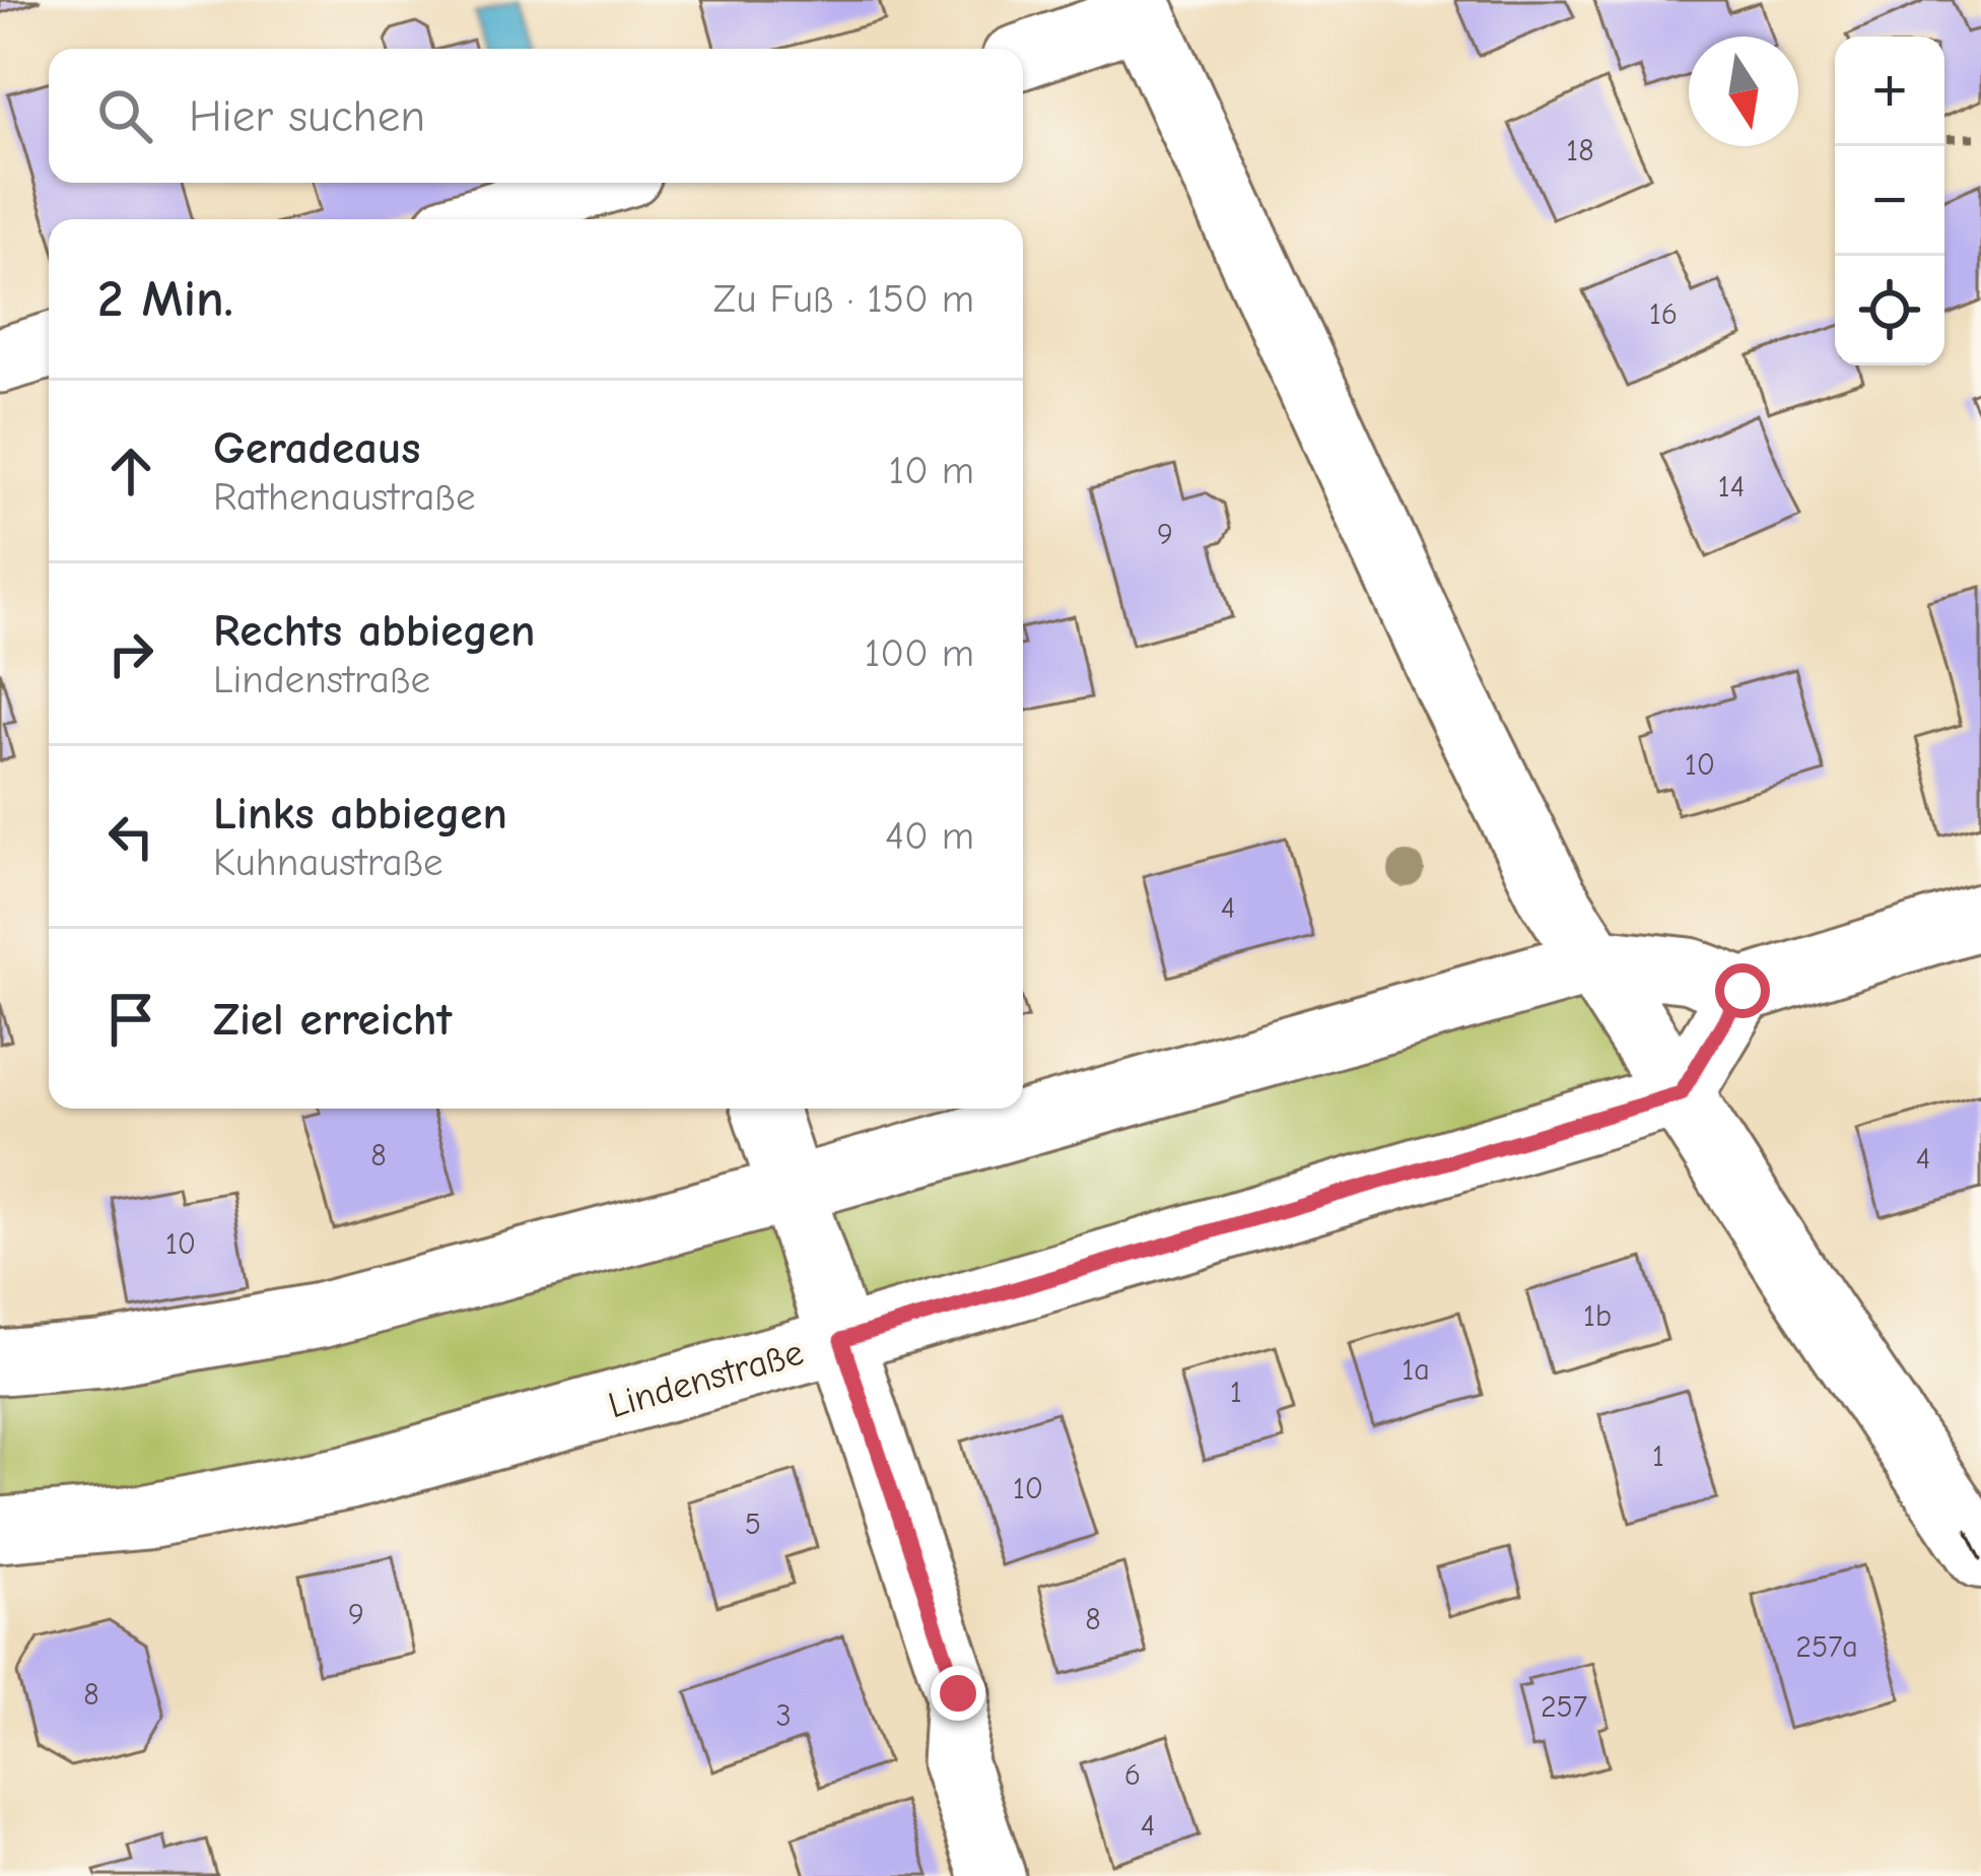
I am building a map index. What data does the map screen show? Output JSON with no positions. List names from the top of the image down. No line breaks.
{"streets":{"street":["Lindenstraße"]},"house_numbers":["18","16","14","9","10","4","8","4","10","1b","1a","1","1","10","5","9","8","257a","8","257","3","6","4"],"north":"bottom","page":{"map_buttons":["+","−"],"search":"Hier suchen","heading":["2 Min.","Zu Fuß · 150 m"],"list":[["Geradeaus","Rathenaustraße","10 m"],["Rechts abbiegen","Lindenstraße","100 m"],["Links abbiegen","Kuhnaustraße","40 m"],"Ziel erreicht"]}}
